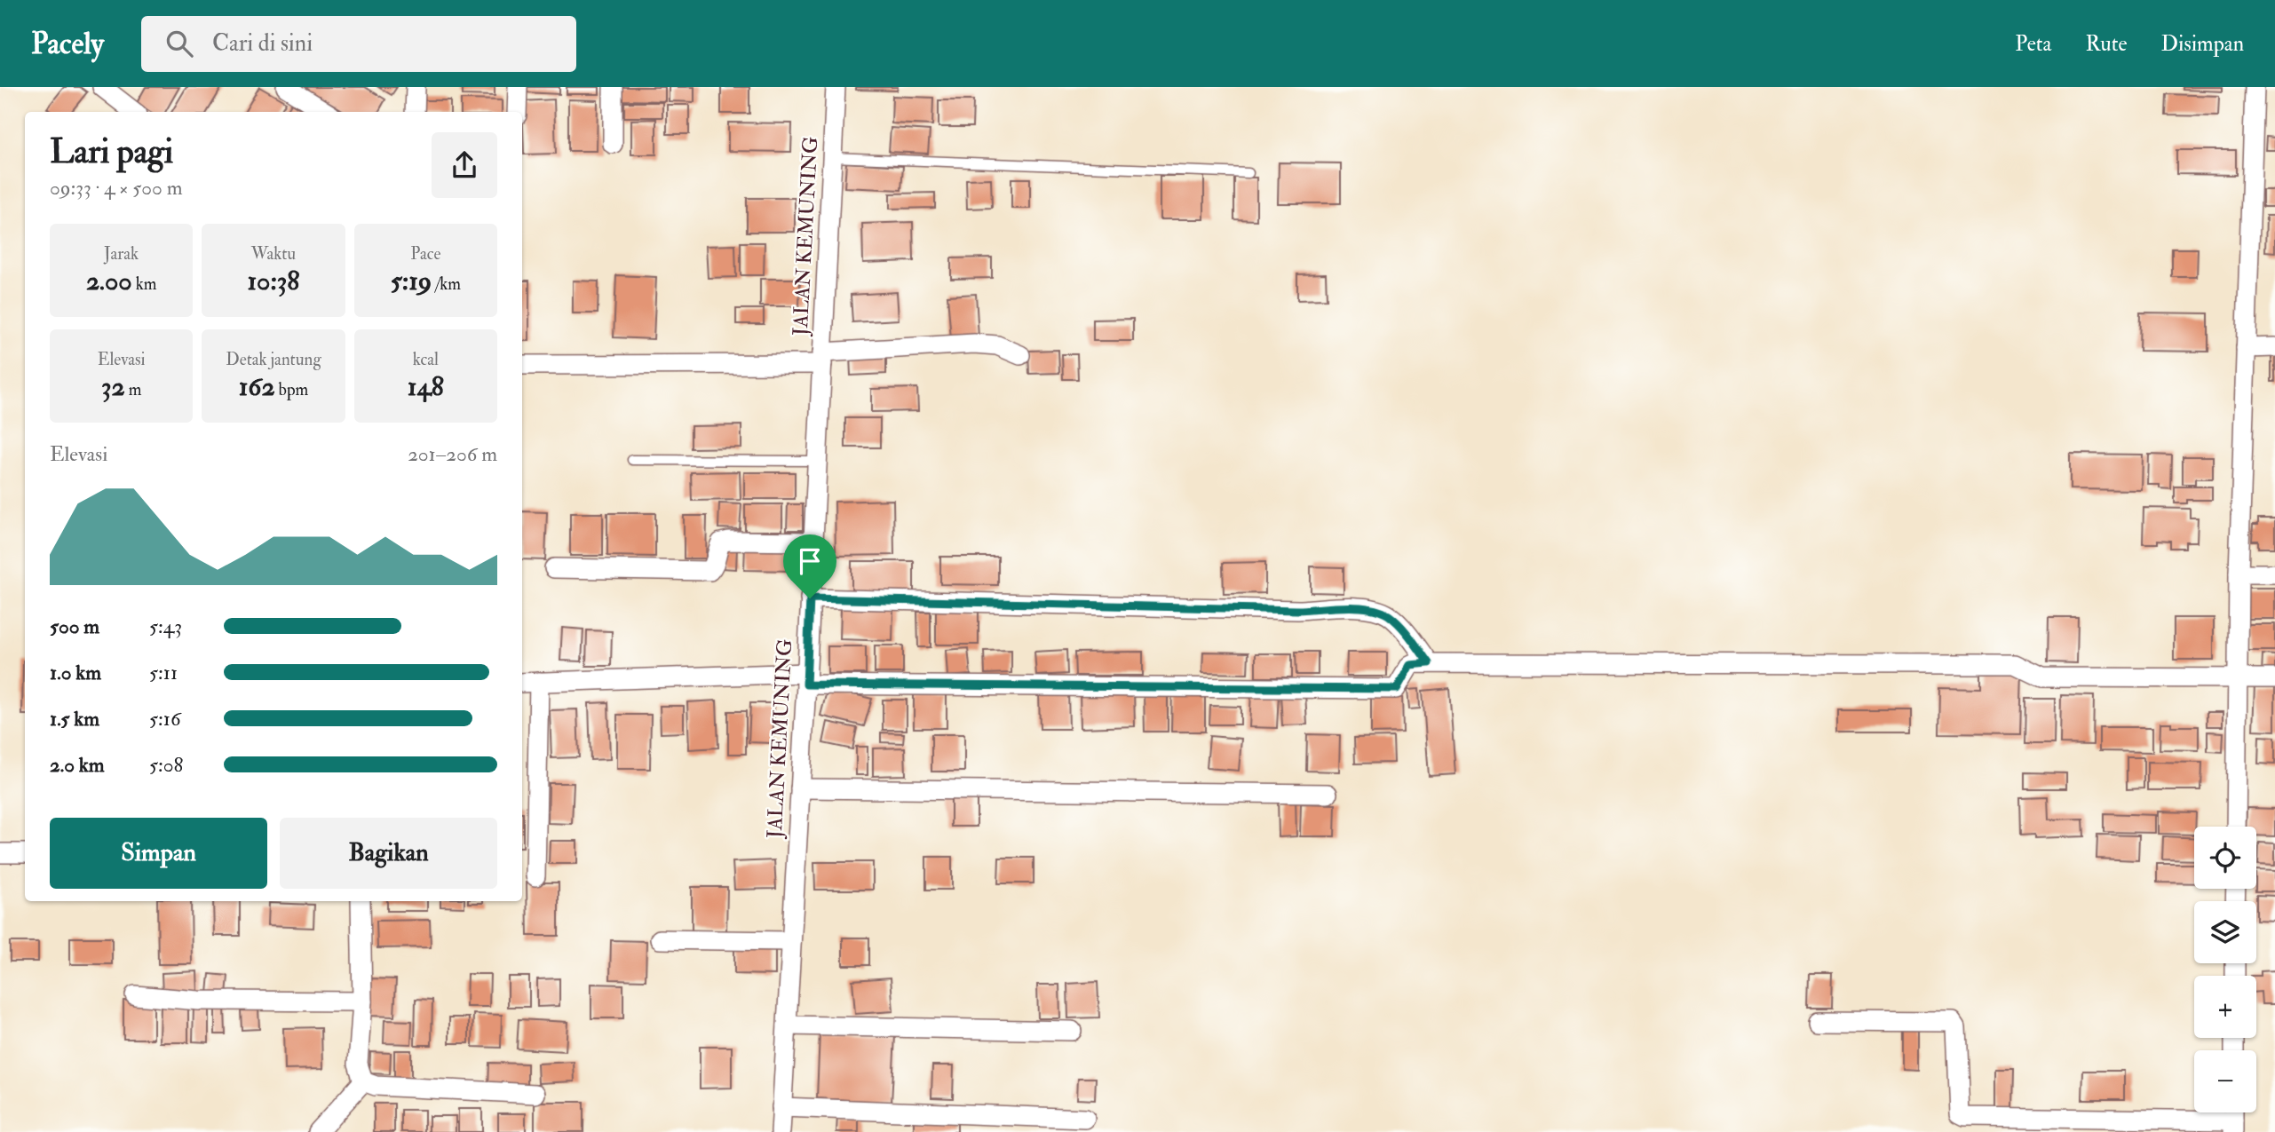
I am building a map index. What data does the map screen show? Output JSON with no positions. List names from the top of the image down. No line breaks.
{"streets":{"street":["JALAN KEMUNING"]},"page":{"header":"Pacely","search":"Cari di sini","nav":["Peta","Rute","Disimpan"],"heading":["Lari pagi","09:33 · 4 × 500 m"],"stats":[["Jarak","2.00 km"],["Waktu","10:38"],["Pace","5:19 /km"],["Elevasi","32 m"],["Detak jantung","162 bpm"],["kcal","148"]],"chart":["Elevasi","201–206 m"],"list":[{"name":"500 m","note":"5:43"},{"name":"1.0 km","note":"5:11"},{"name":"1.5 km","note":"5:16"},{"name":"2.0 km","note":"5:08"}],"buttons":["Simpan","Bagikan"],"map_buttons":["+","−"]}}
